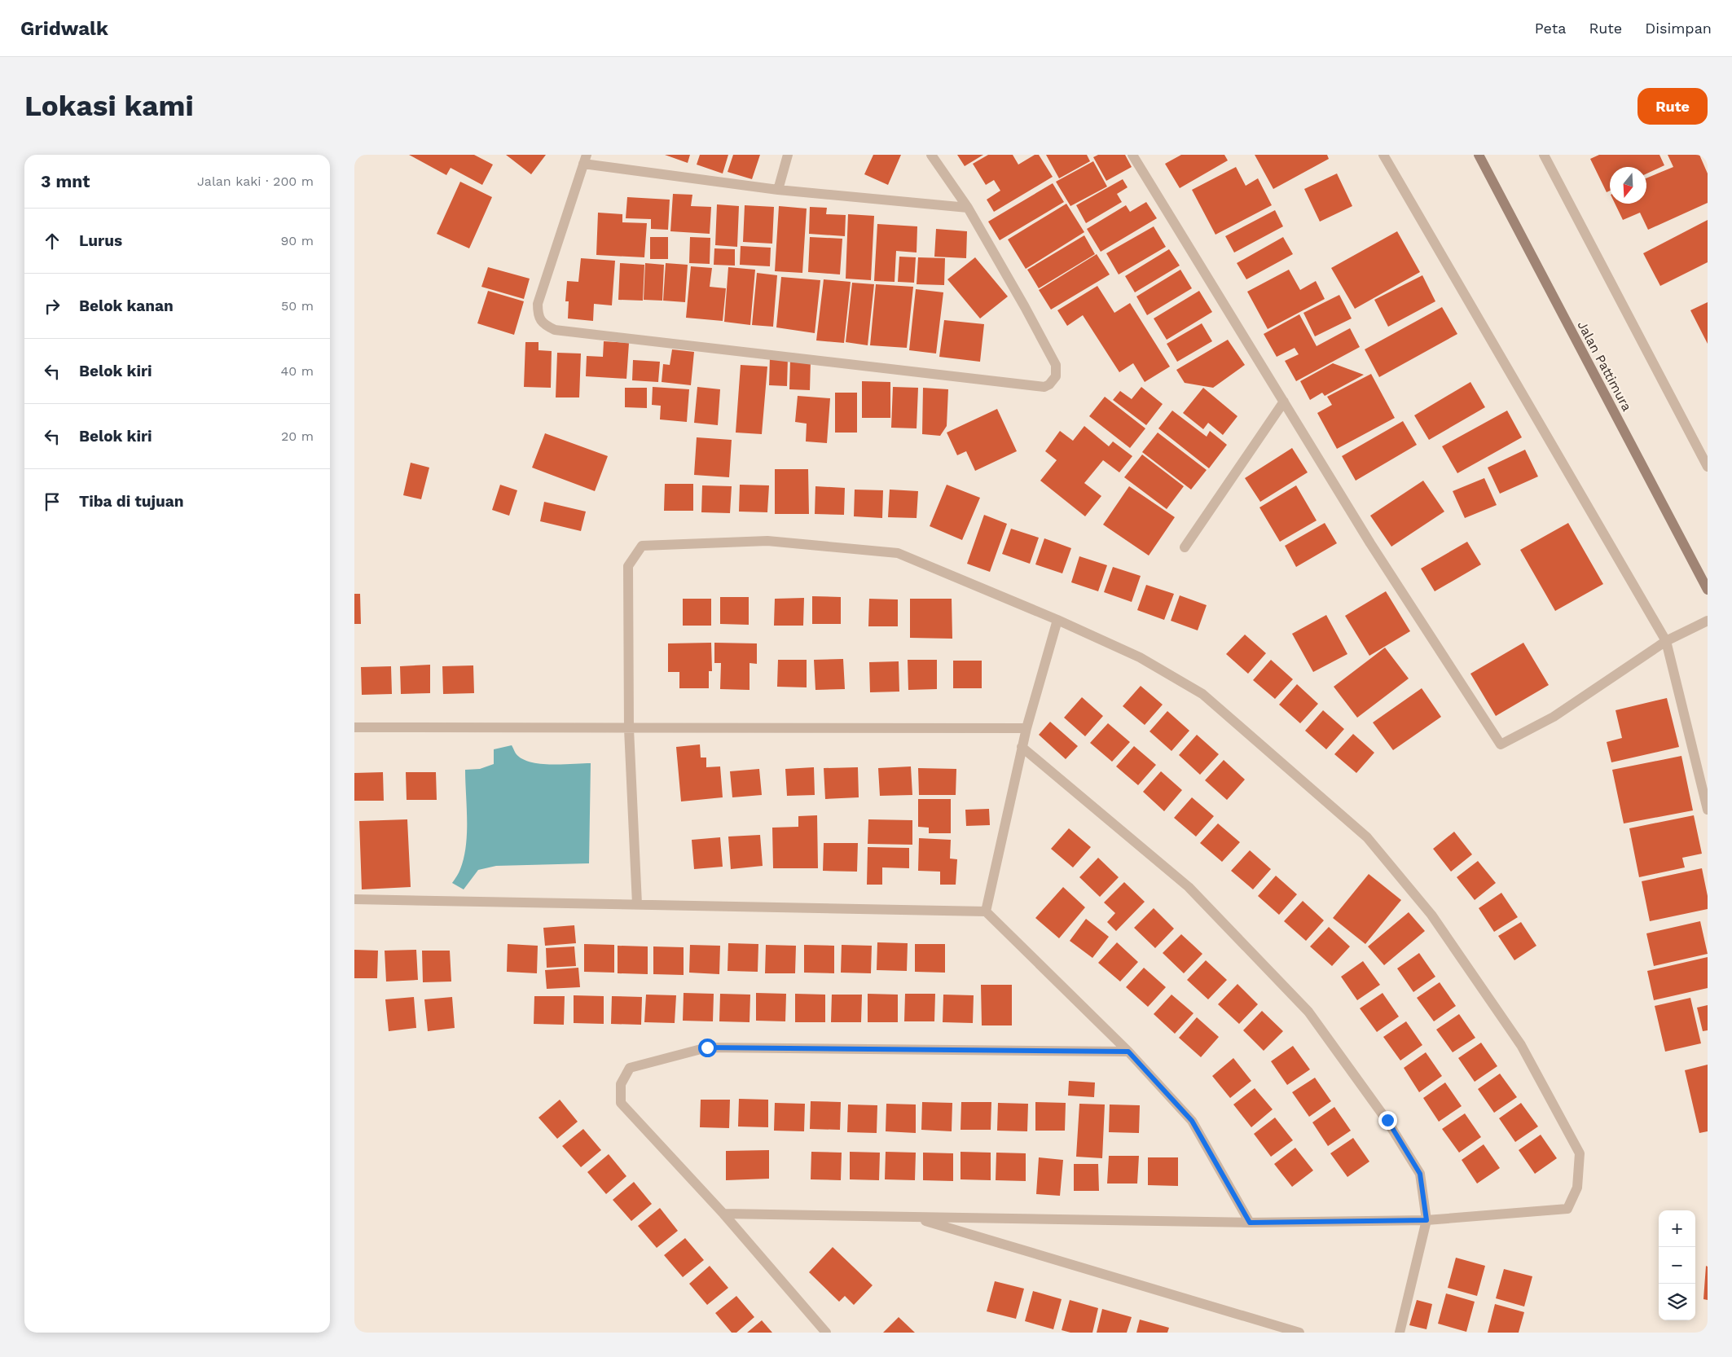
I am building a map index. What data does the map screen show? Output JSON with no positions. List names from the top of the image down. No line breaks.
{"streets":{"street":["Jalan Pattimura"]},"north":"bottom","page":{"header":"Gridwalk","nav":["Peta","Rute","Disimpan"],"buttons":"Rute","title":"Lokasi kami","heading":["3 mnt","Jalan kaki · 200 m"],"list":[["Lurus","90 m"],["Belok kanan","50 m"],["Belok kiri","40 m"],["Belok kiri","20 m"],"Tiba di tujuan"],"map_buttons":["+","−"]}}
